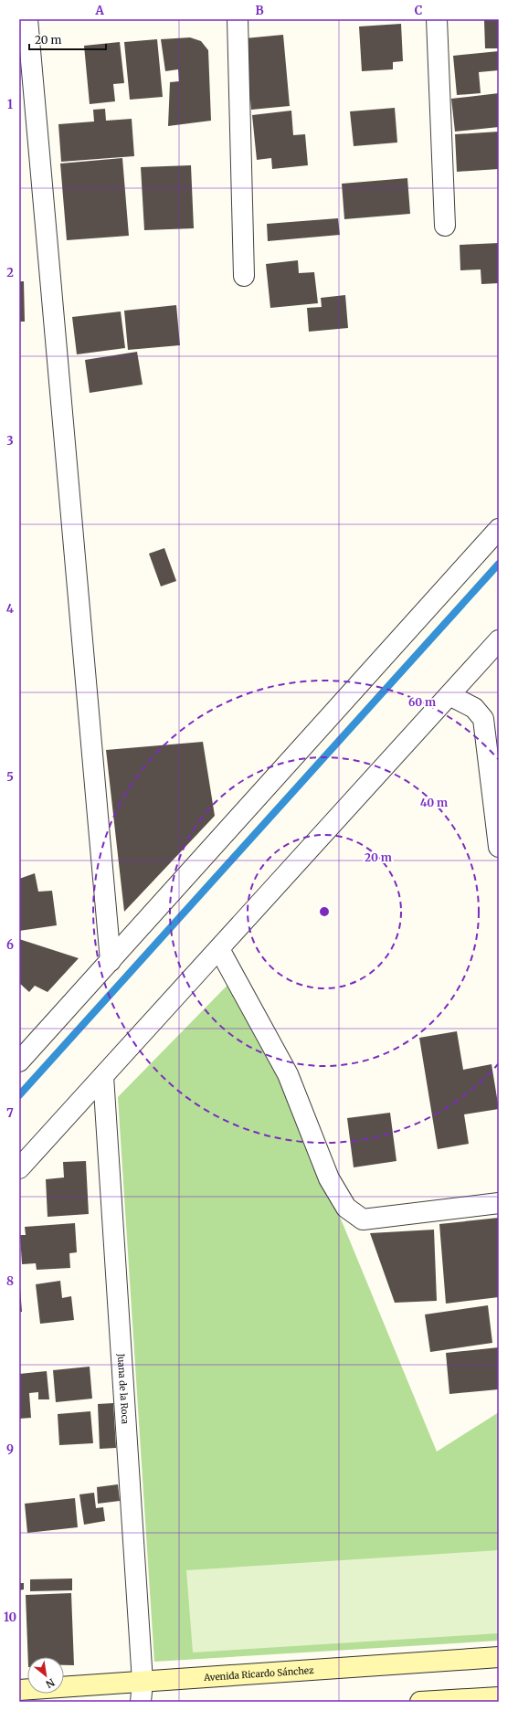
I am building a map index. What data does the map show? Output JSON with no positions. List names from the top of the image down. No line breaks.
{"streets":{"main road":["Avenida Ricardo Sánchez"],"street":["Juana de la Roca"]},"crossings":[["Juana de la Roca","Avenida Ricardo Sánchez"]],"scale_bar":"20 m","north":"bottom right","grid":{"columns":["A","B","C"],"rows":["1","2","3","4","5","6","7","8","9","10"]},"rings":["60 m","40 m","20 m"]}
